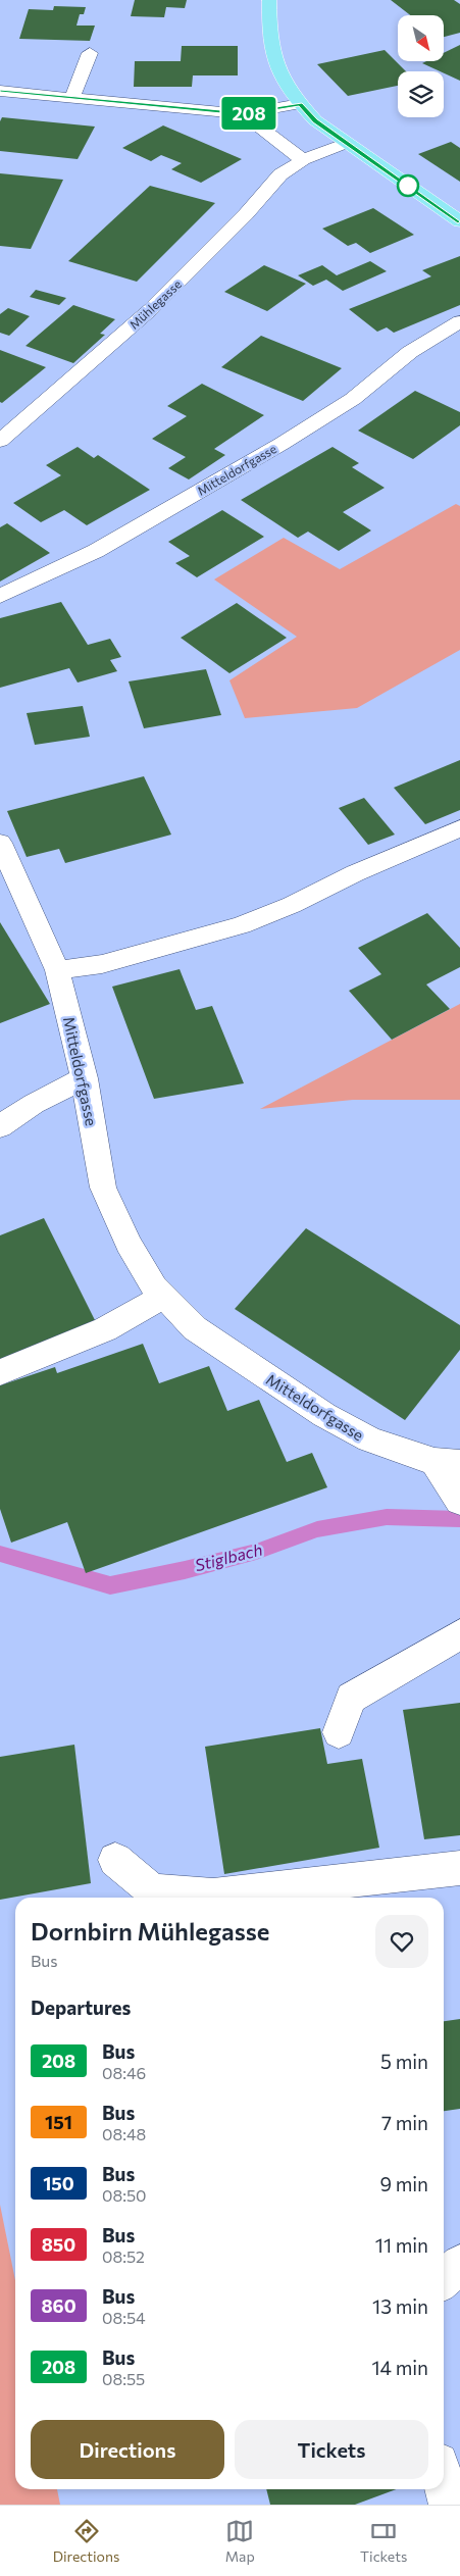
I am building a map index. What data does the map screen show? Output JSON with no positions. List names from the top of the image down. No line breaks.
{"streets":{"street":["Mühlegasse","Mitteldorfgasse"]},"water":["Stiglbach"],"lines":["bus line 208"],"north":"bottom right","page":{"on_map":"208","heading":[["Dornbirn Mühlegasse","Bus"],"Departures"],"list":[{"mark":"208","name":"Bus","note":"08:46","value":"5 min"},{"mark":"151","name":"Bus","note":"08:48","value":"7 min"},{"mark":"150","name":"Bus","note":"08:50","value":"9 min"},{"mark":"850","name":"Bus","note":"08:52","value":"11 min"},{"mark":"860","name":"Bus","note":"08:54","value":"13 min"},{"mark":"208","name":"Bus","note":"08:55","value":"14 min"}],"buttons":["Directions","Tickets"],"tabs":["Directions","Map","Tickets"]}}
